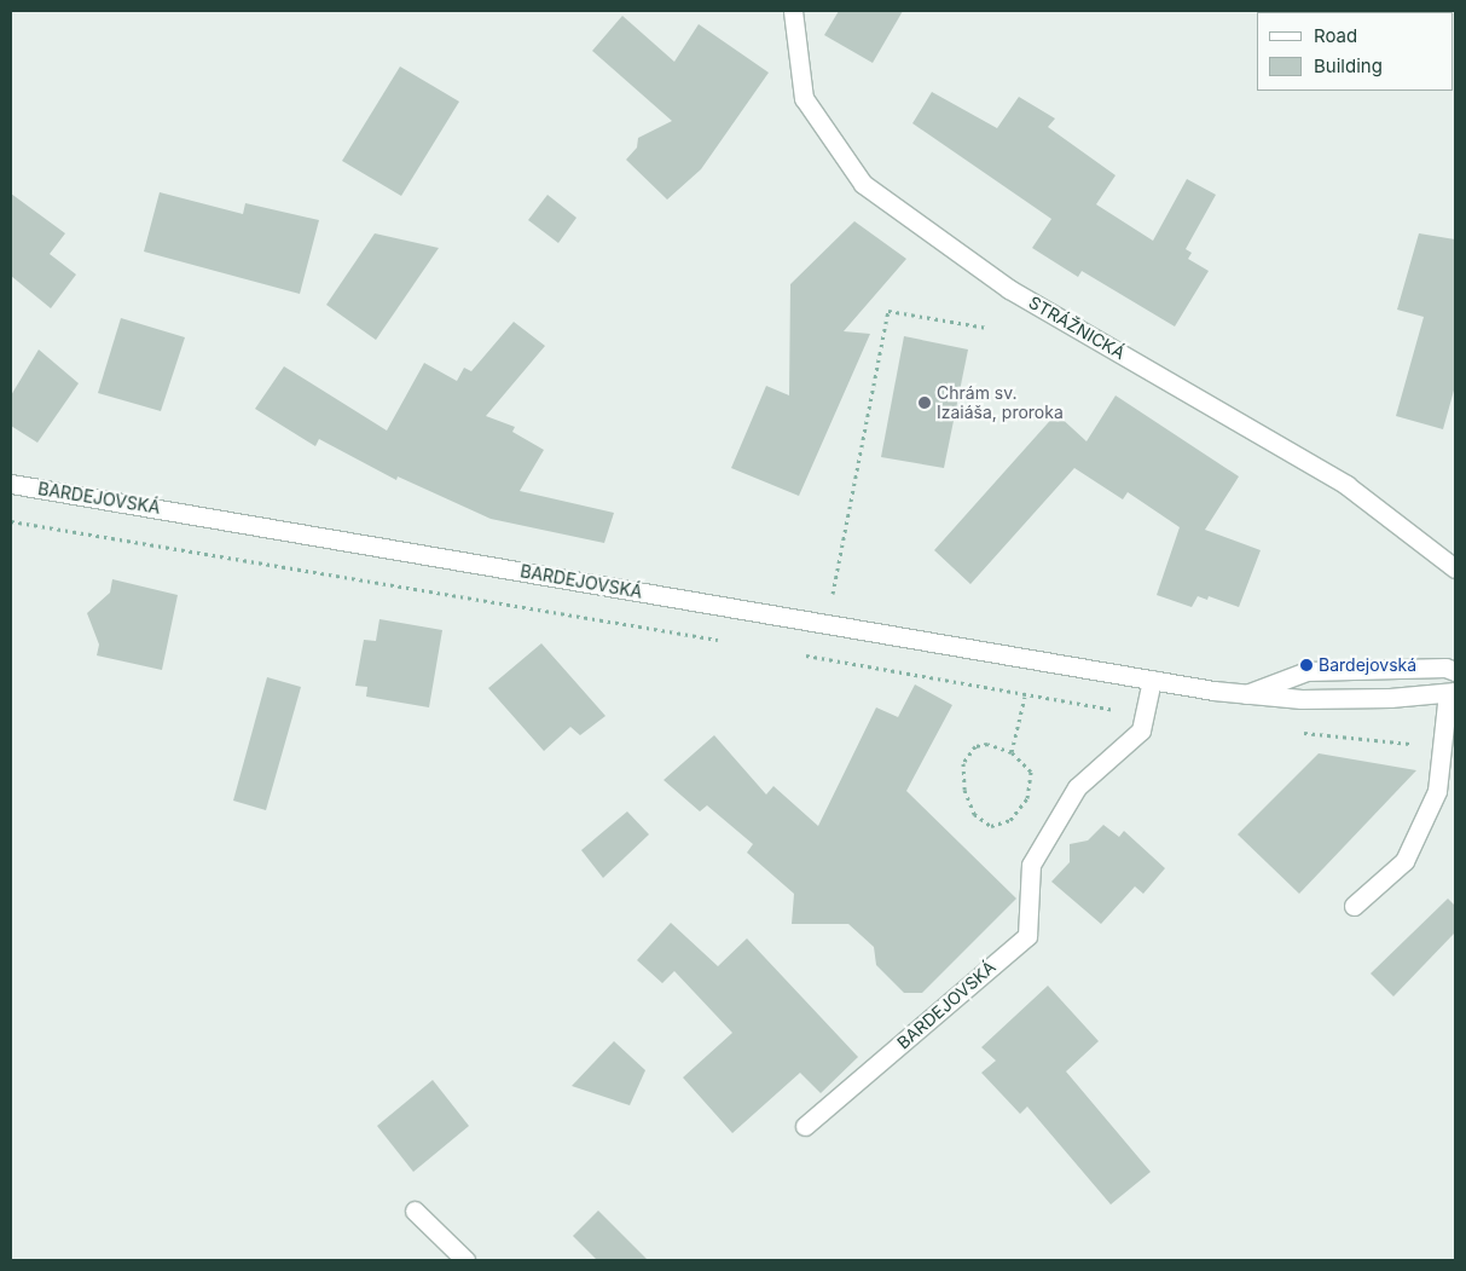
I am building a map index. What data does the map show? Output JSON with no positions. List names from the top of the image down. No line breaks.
{"streets":{"street":["STRÁŽNICKÁ","BARDEJOVSKÁ"]},"places":["Chrám sv. Izaiáša, proroka","Bardejovská"],"legend":["Road","Building"]}
